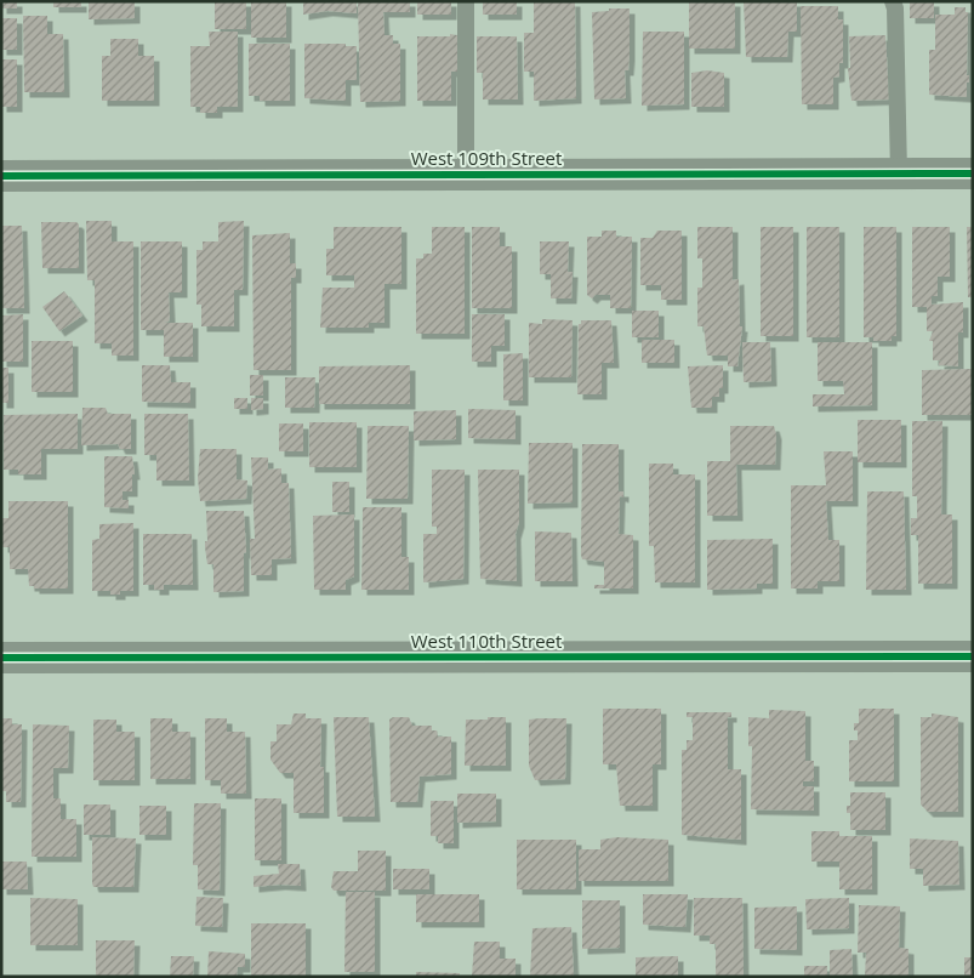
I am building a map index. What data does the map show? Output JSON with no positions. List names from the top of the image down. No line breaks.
{"streets":{"street":["West 109th Street","West 110th Street"]}}
